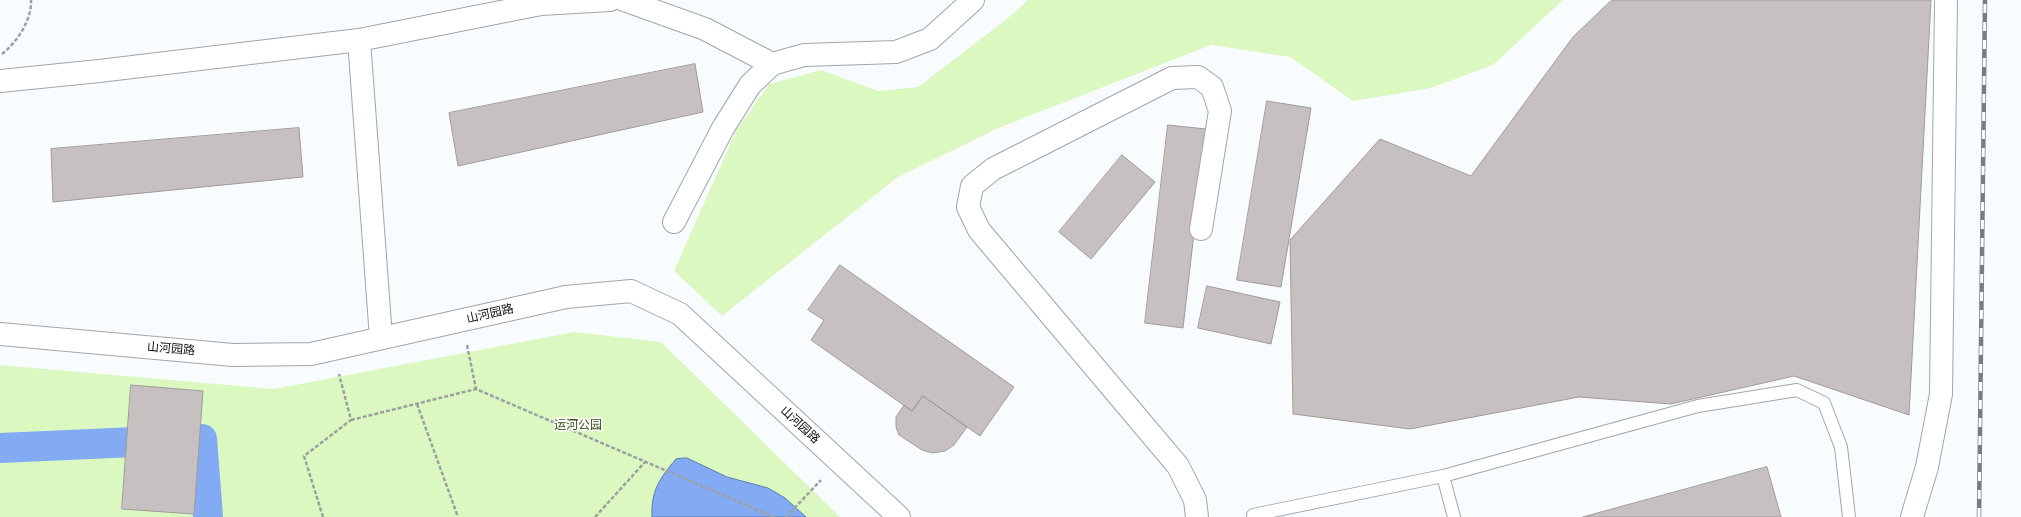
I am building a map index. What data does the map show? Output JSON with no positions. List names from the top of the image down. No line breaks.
{"streets":{"street":["山河园路"]},"parks":["运河公园"]}
